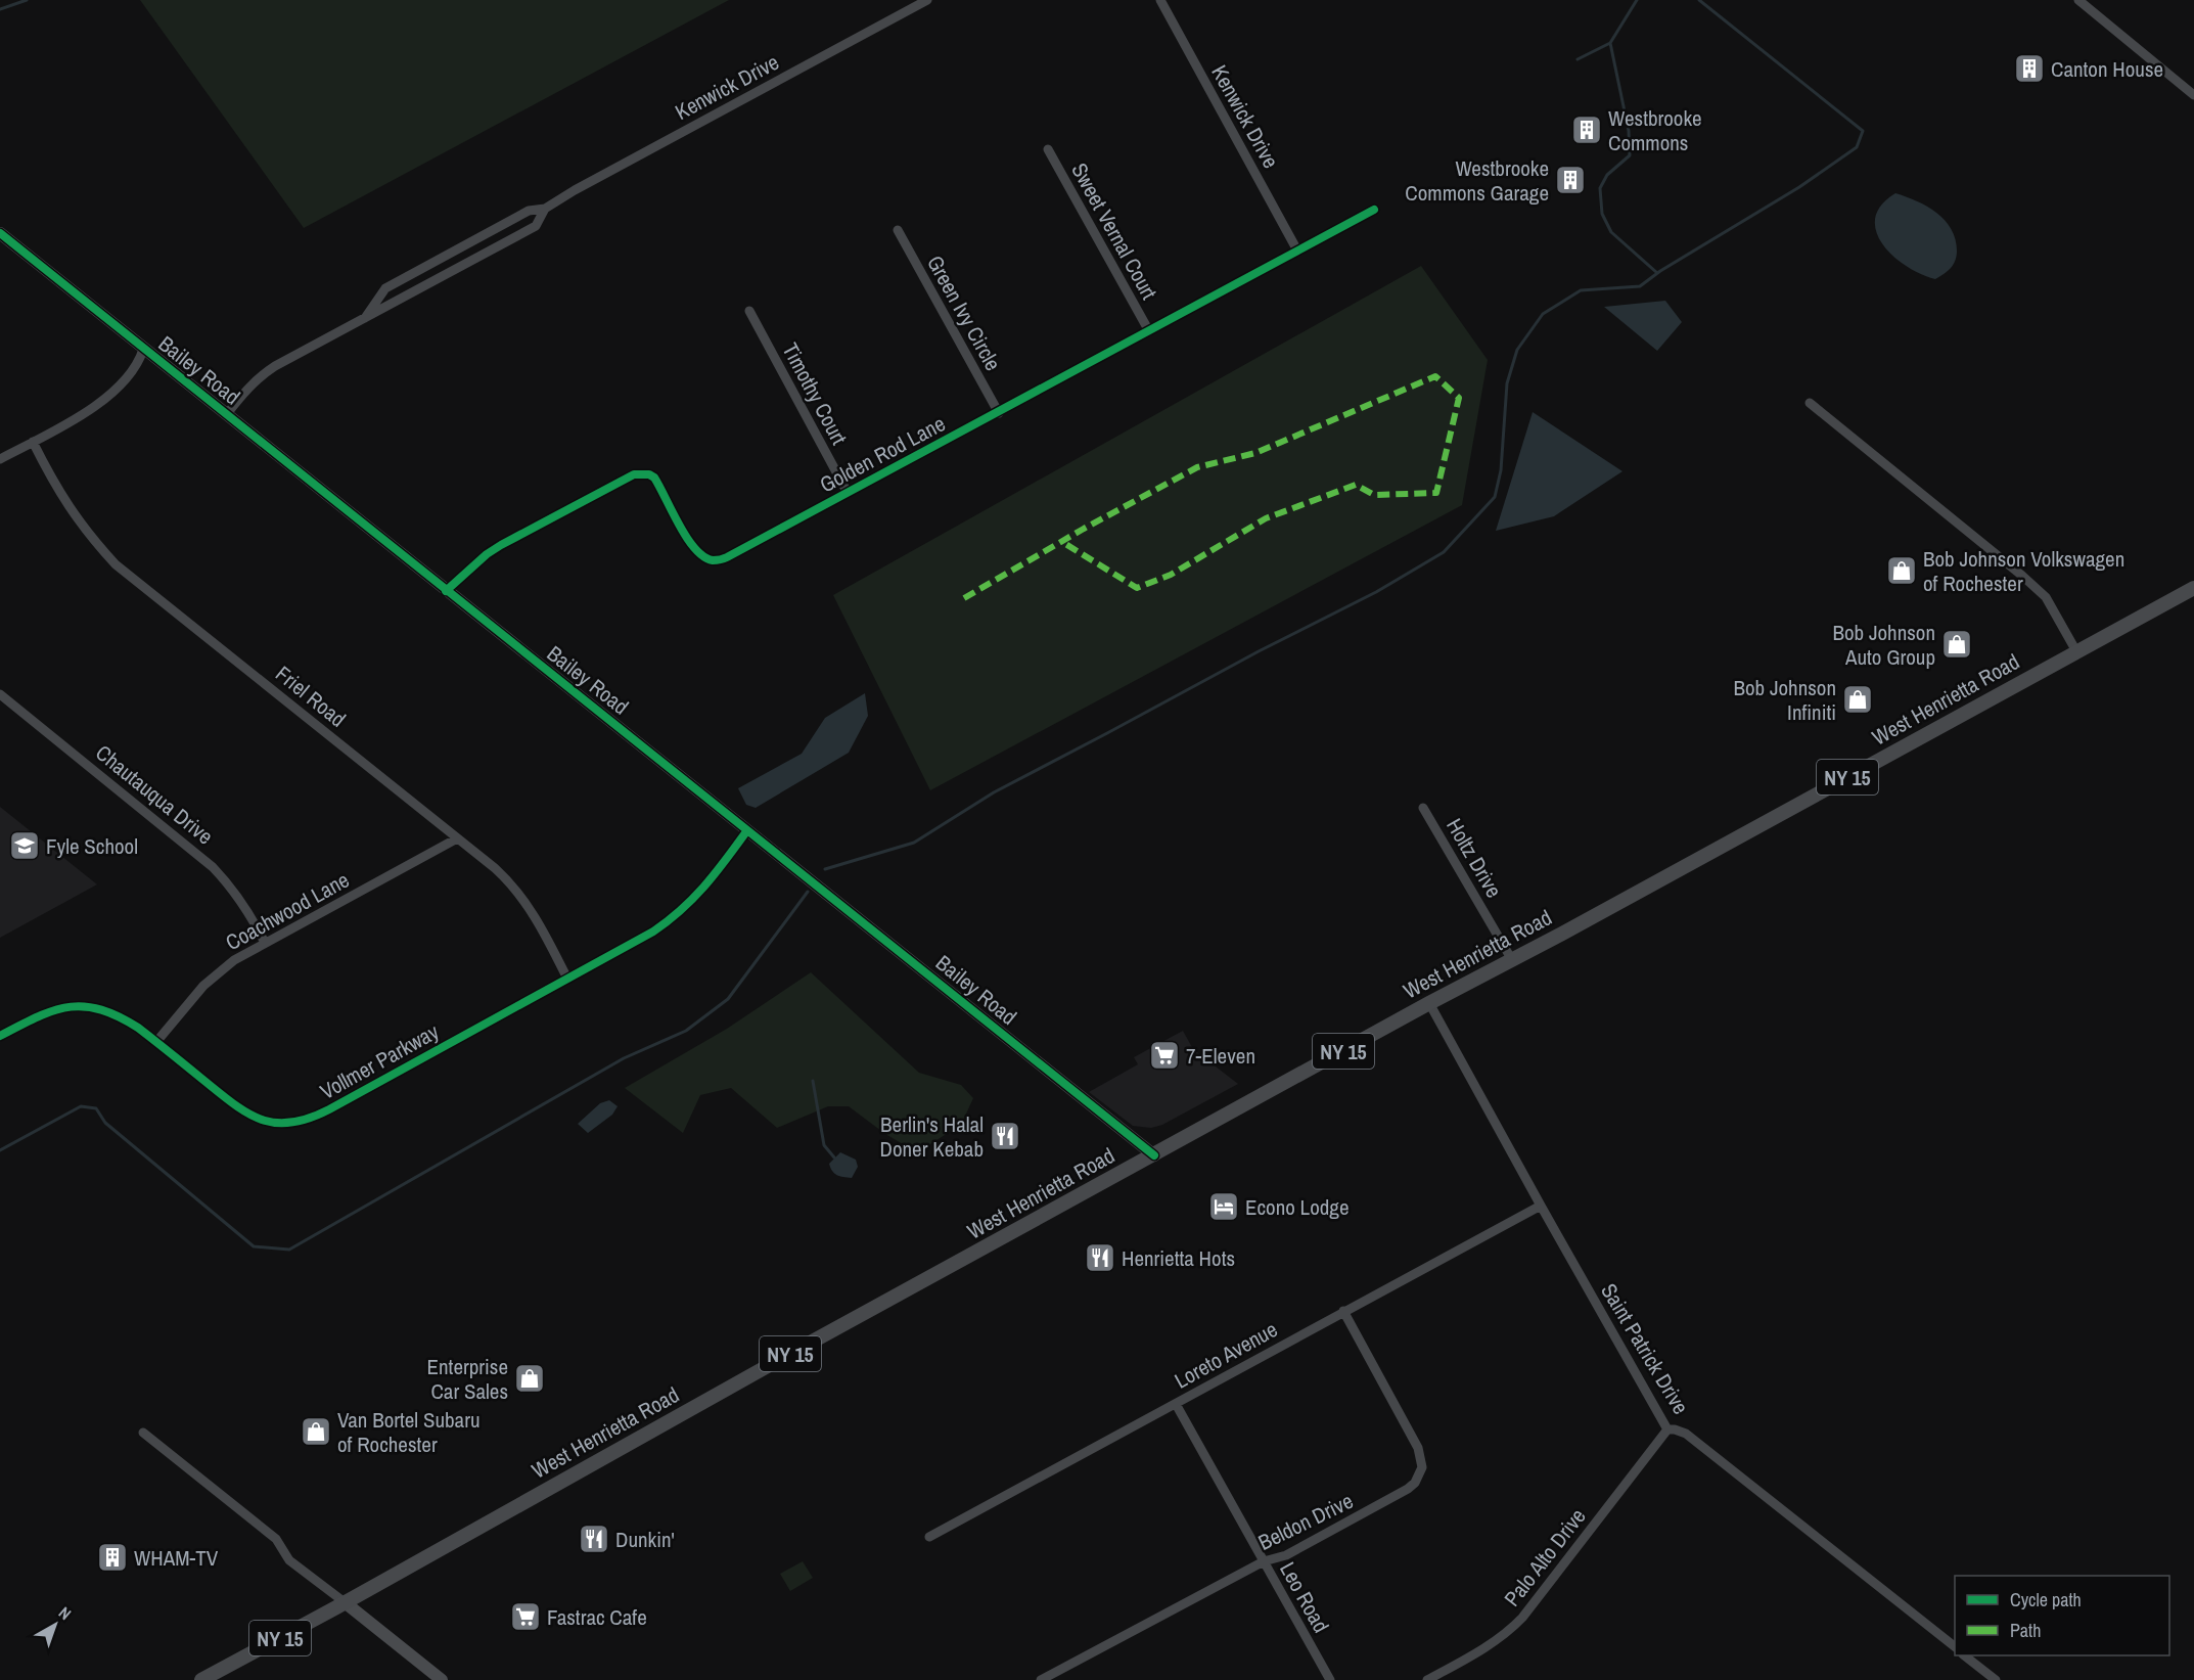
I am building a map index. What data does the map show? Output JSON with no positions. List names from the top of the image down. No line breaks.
{"streets":{"main road":["West Henrietta Road","NY 15"],"street":["Kenwick Drive","Sweet Vernal Court","Green Ivy Circle","Bailey Road","Timothy Court","Golden Rod Lane","Friel Road","Chautauqua Drive","Holtz Drive","Coachwood Lane","Vollmer Parkway","Saint Patrick Drive","Loreto Avenue","Beldon Drive","Palo Alto Drive","Leo Road"]},"crossings":[["Kenwick Drive","Bailey Road"],["Kenwick Drive","Golden Rod Lane"],["Sweet Vernal Court","Golden Rod Lane"],["Green Ivy Circle","Golden Rod Lane"],["Bailey Road","Golden Rod Lane"],["Bailey Road","West Henrietta Road"],["Bailey Road","Vollmer Parkway"],["Timothy Court","Golden Rod Lane"],["Friel Road","Coachwood Lane"],["Friel Road","Vollmer Parkway"],["West Henrietta Road","Holtz Drive"],["West Henrietta Road","Saint Patrick Drive"],["Chautauqua Drive","Coachwood Lane"],["Coachwood Lane","Vollmer Parkway"],["Saint Patrick Drive","Loreto Avenue"],["Saint Patrick Drive","Palo Alto Drive"],["Loreto Avenue","Beldon Drive"],["Loreto Avenue","Leo Road"],["Beldon Drive","Leo Road"]],"places":{"building":["Canton House","Westbrooke Commons","Westbrooke Commons Garage","WHAM-TV"],"shop":["Bob Johnson Volkswagen of Rochester","Bob Johnson Auto Group","Bob Johnson Infiniti","Enterprise Car Sales","Van Bortel Subaru of Rochester"],"school or university":["Fyle School"],"supermarket":["7-Eleven","Fastrac Cafe"],"restaurant":["Berlin's Halal Doner Kebab","Henrietta Hots","Dunkin'"],"hotel":["Econo Lodge"]},"legend":["Cycle path","Path"],"north":"top right"}
